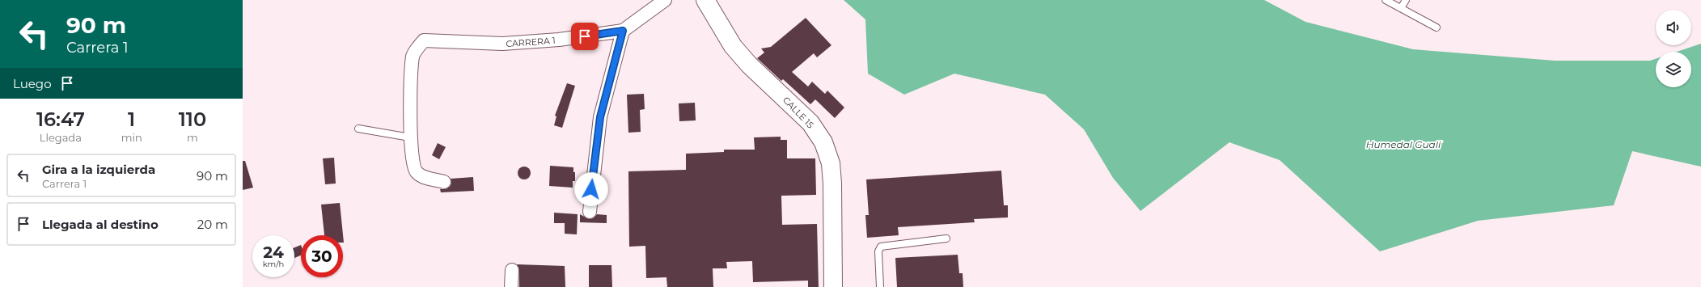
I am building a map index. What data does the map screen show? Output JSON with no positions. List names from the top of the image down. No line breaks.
{"streets":{"street":["CARRERA 1","CALLE 15"]},"water":["Humedal Gualí"],"page":{"turn":["90 m","Carrera 1"],"then":"Luego","eta":["16:47","Llegada","1","min","110","m"],"list":[{"name":"Gira a la izquierda","note":"Carrera 1","value":"90 m"},{"name":"Llegada al destino","value":"20 m"}],"speed":"24 km/h","limit":"30"}}
